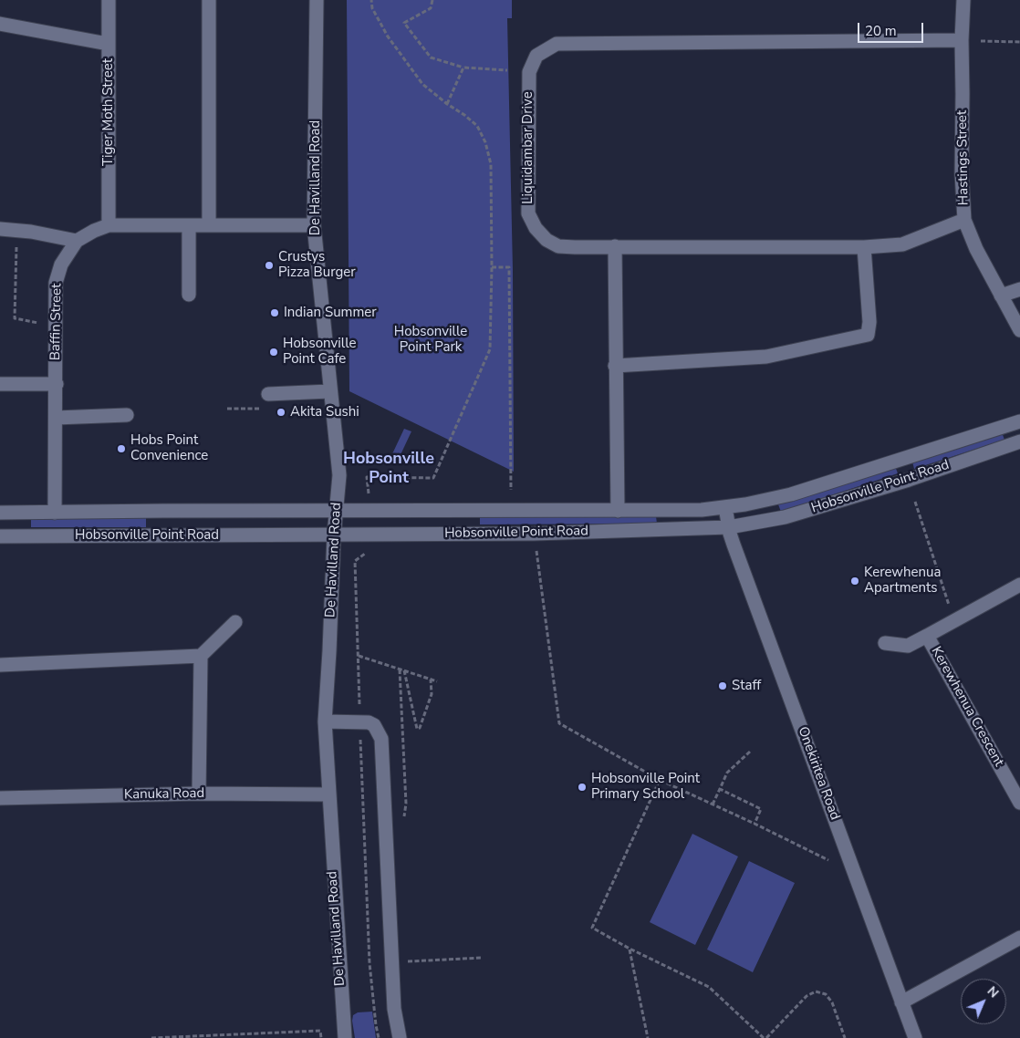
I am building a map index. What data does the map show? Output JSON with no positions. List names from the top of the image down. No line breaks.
{"streets":{"street":["Tiger Moth Street","Liquidambar Drive","Hastings Street","De Havilland Road","Baffin Street","Hobsonville Point Road","Kerewhenua Crescent","Onekiritea Road","Kanuka Road"]},"crossings":[["Tiger Moth Street","Baffin Street"],["Liquidambar Drive","Hastings Street"],["De Havilland Road","Baffin Street"],["De Havilland Road","Hobsonville Point Road"],["De Havilland Road","Kanuka Road"],["Baffin Street","Hobsonville Point Road"],["Hobsonville Point Road","Onekiritea Road"]],"districts":["Hobsonville Point"],"parks":["Hobsonville Point Park"],"places":["Crustys Pizza Burger","Indian Summer","Hobsonville Point Cafe","Akita Sushi","Hobs Point Convenience","Kerewhenua Apartments","Staff","Hobsonville Point Primary School"],"scale_bar":"20 m","north":"top right"}
